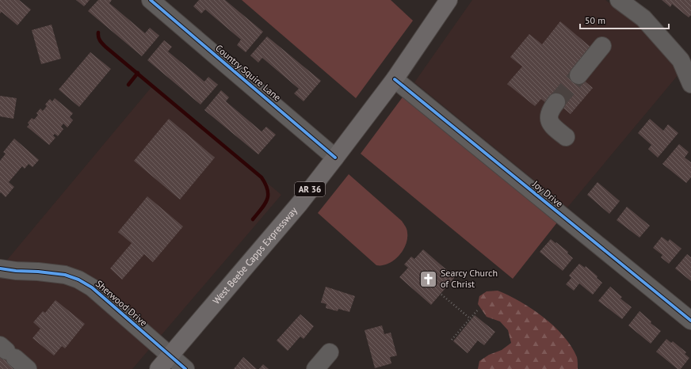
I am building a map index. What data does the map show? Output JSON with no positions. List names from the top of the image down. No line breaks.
{"streets":{"main road":["AR 36","West Beebe Capps Expressway"],"street":["Country Squire Lane","Joy Drive","Sherwood Drive"]},"crossings":[["Country Squire Lane","West Beebe Capps Expressway"],["Joy Drive","West Beebe Capps Expressway"],["West Beebe Capps Expressway","Sherwood Drive"]],"places":{"church":["Searcy Church of Christ"]},"scale_bar":"50 m"}
